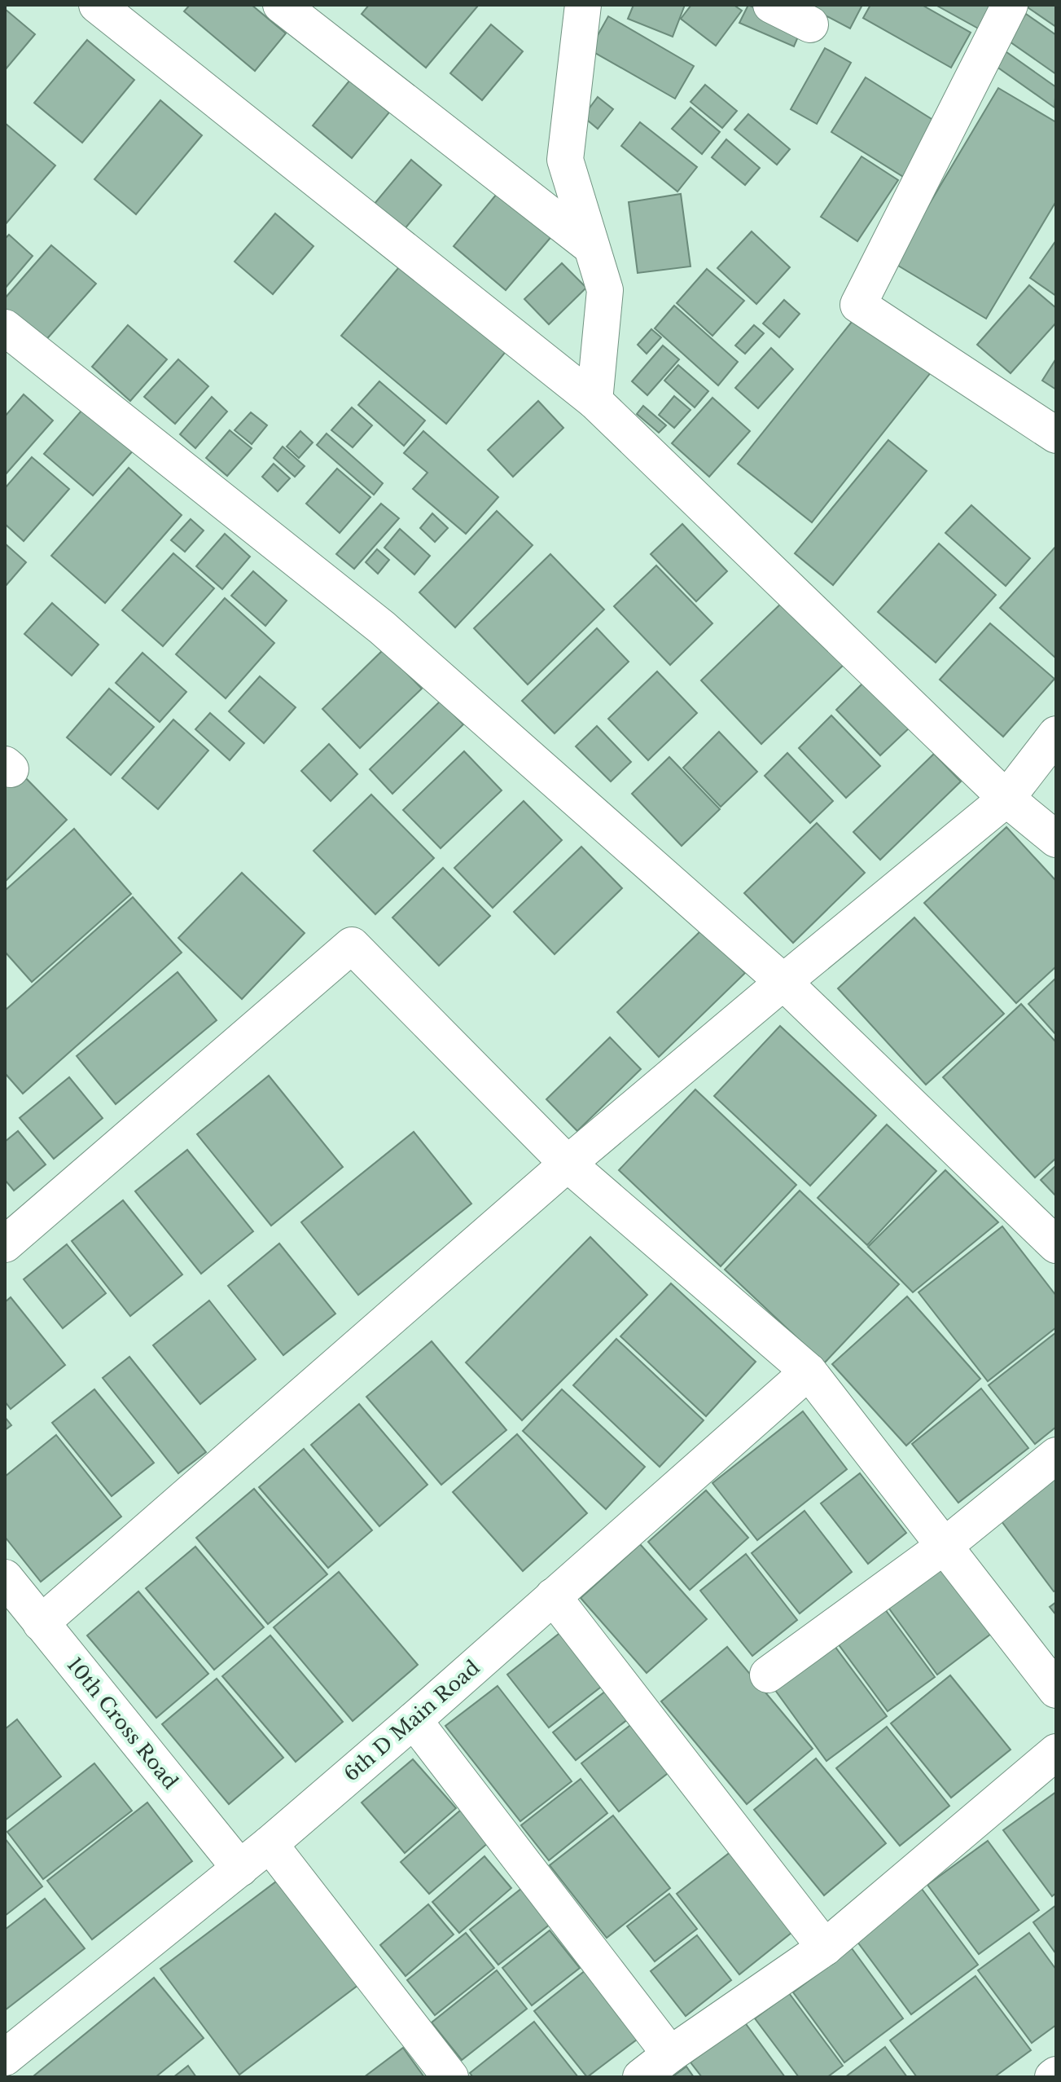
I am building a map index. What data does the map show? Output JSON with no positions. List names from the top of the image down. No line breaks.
{"streets":{"street":["6th D Main Road","10th Cross Road"]},"crossings":[["6th D Main Road","10th Cross Road"]]}
